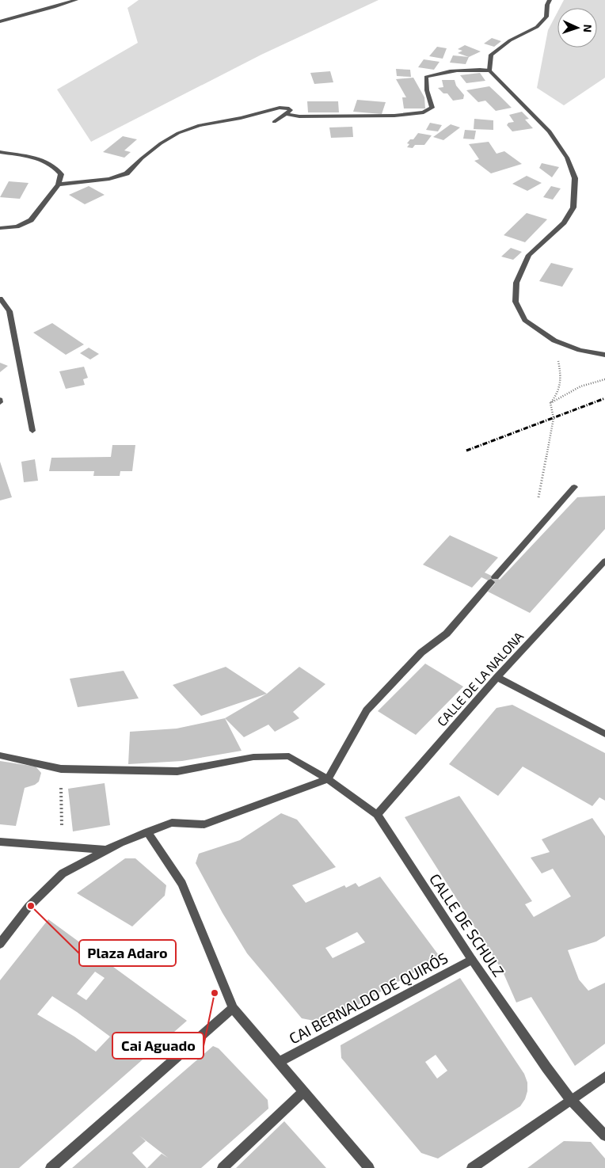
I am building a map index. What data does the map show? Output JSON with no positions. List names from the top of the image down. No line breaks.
{"streets":{"street":["CALLE DE LA NALONA","CALLE DE SCHULZ","CAI BERNALDO DE QUIRÓS"]},"crossings":[["CALLE DE LA NALONA","CALLE DE SCHULZ"],["CALLE DE SCHULZ","CAI BERNALDO DE QUIRÓS"]],"places":["Plaza Adaro","Cai Aguado"],"north":"right"}
